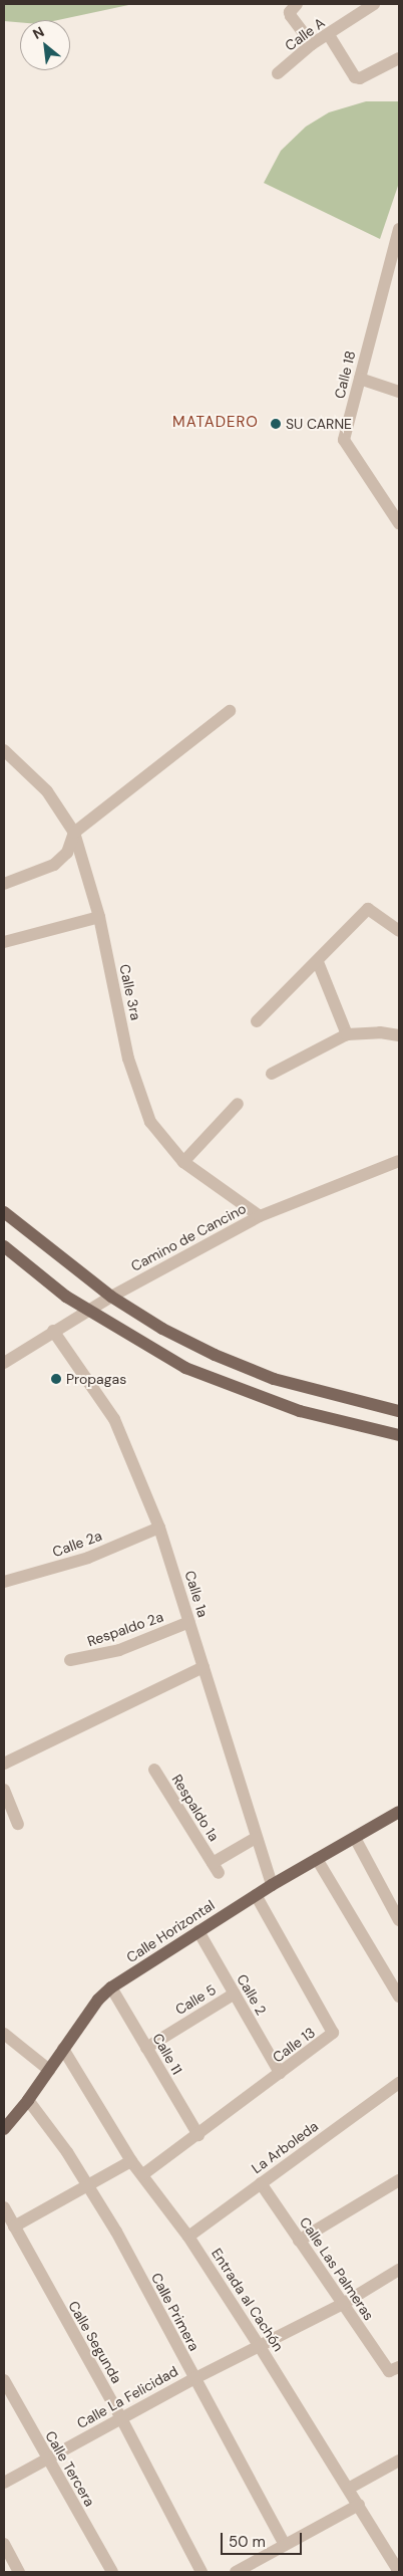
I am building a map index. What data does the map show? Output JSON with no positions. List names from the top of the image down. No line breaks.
{"streets":{"main road":["Calle Horizontal"],"street":["Calle A","Calle 18","Calle 3ra","Camino de Cancino","Calle 2a","Calle 1a","Respaldo 2a","Respaldo 1a","Calle 2","Calle 5","Calle 13","Calle 11","La Arboleda","Calle Las Palmeras","Entrada al Cachón","Calle Primera","Calle Segunda","Calle La Felicidad","Calle Tercera"]},"crossings":[["Calle 3ra","Camino de Cancino"],["Camino de Cancino","Calle 1a"],["Calle 2a","Calle 1a"],["Calle 1a","Respaldo 2a"],["Calle 1a","Respaldo 1a"],["Calle 1a","Calle Horizontal"],["Calle Horizontal","Calle 2"],["Calle Horizontal","Calle 13"],["Calle Horizontal","Calle 11"],["Calle Horizontal","Entrada al Cachón"],["Calle Horizontal","Calle Primera"],["Calle 2","Calle 5"],["Calle 2","Calle 13"],["Calle 5","Calle 11"],["Calle 13","Calle 11"],["Calle 13","Entrada al Cachón"],["La Arboleda","Calle Las Palmeras"],["La Arboleda","Entrada al Cachón"],["Calle Las Palmeras","Calle La Felicidad"],["Entrada al Cachón","Calle La Felicidad"],["Calle Primera","Calle La Felicidad"],["Calle Segunda","Calle La Felicidad"],["Calle La Felicidad","Calle Tercera"]],"districts":["MATADERO"],"places":["SU CARNE","Propagas"],"scale_bar":"50 m","north":"top left"}
